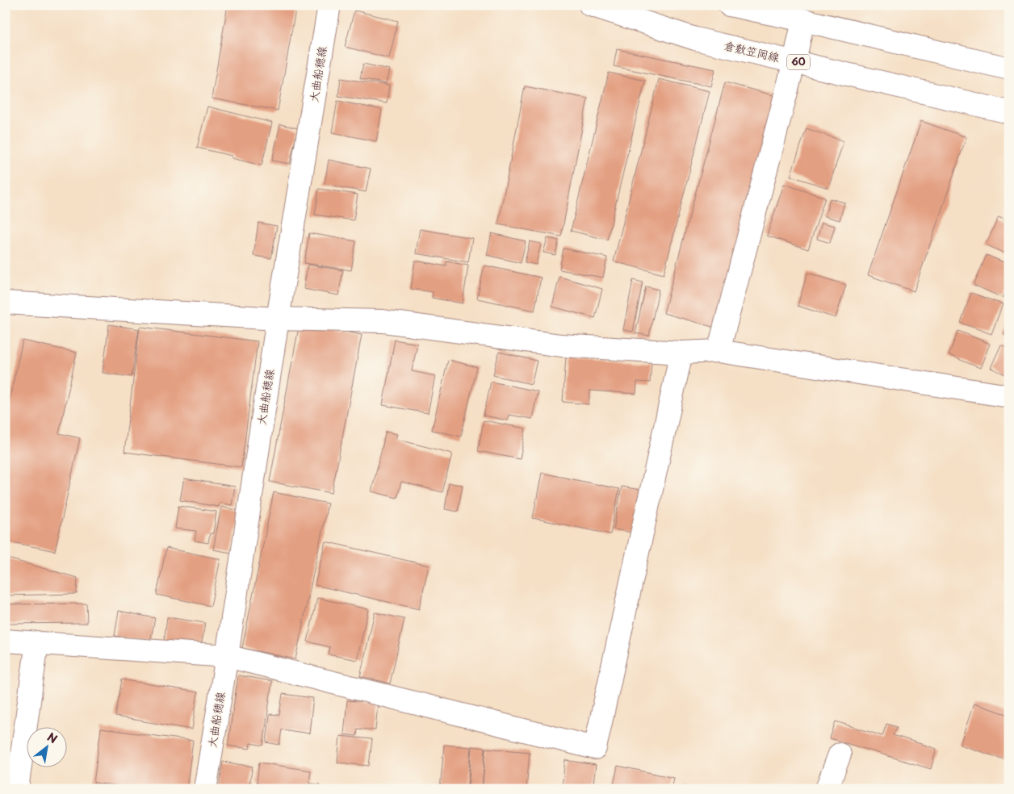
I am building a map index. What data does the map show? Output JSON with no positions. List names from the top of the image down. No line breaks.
{"streets":{"street":["倉敷笠岡線","60","大曲船穂線"]},"north":"top right"}
